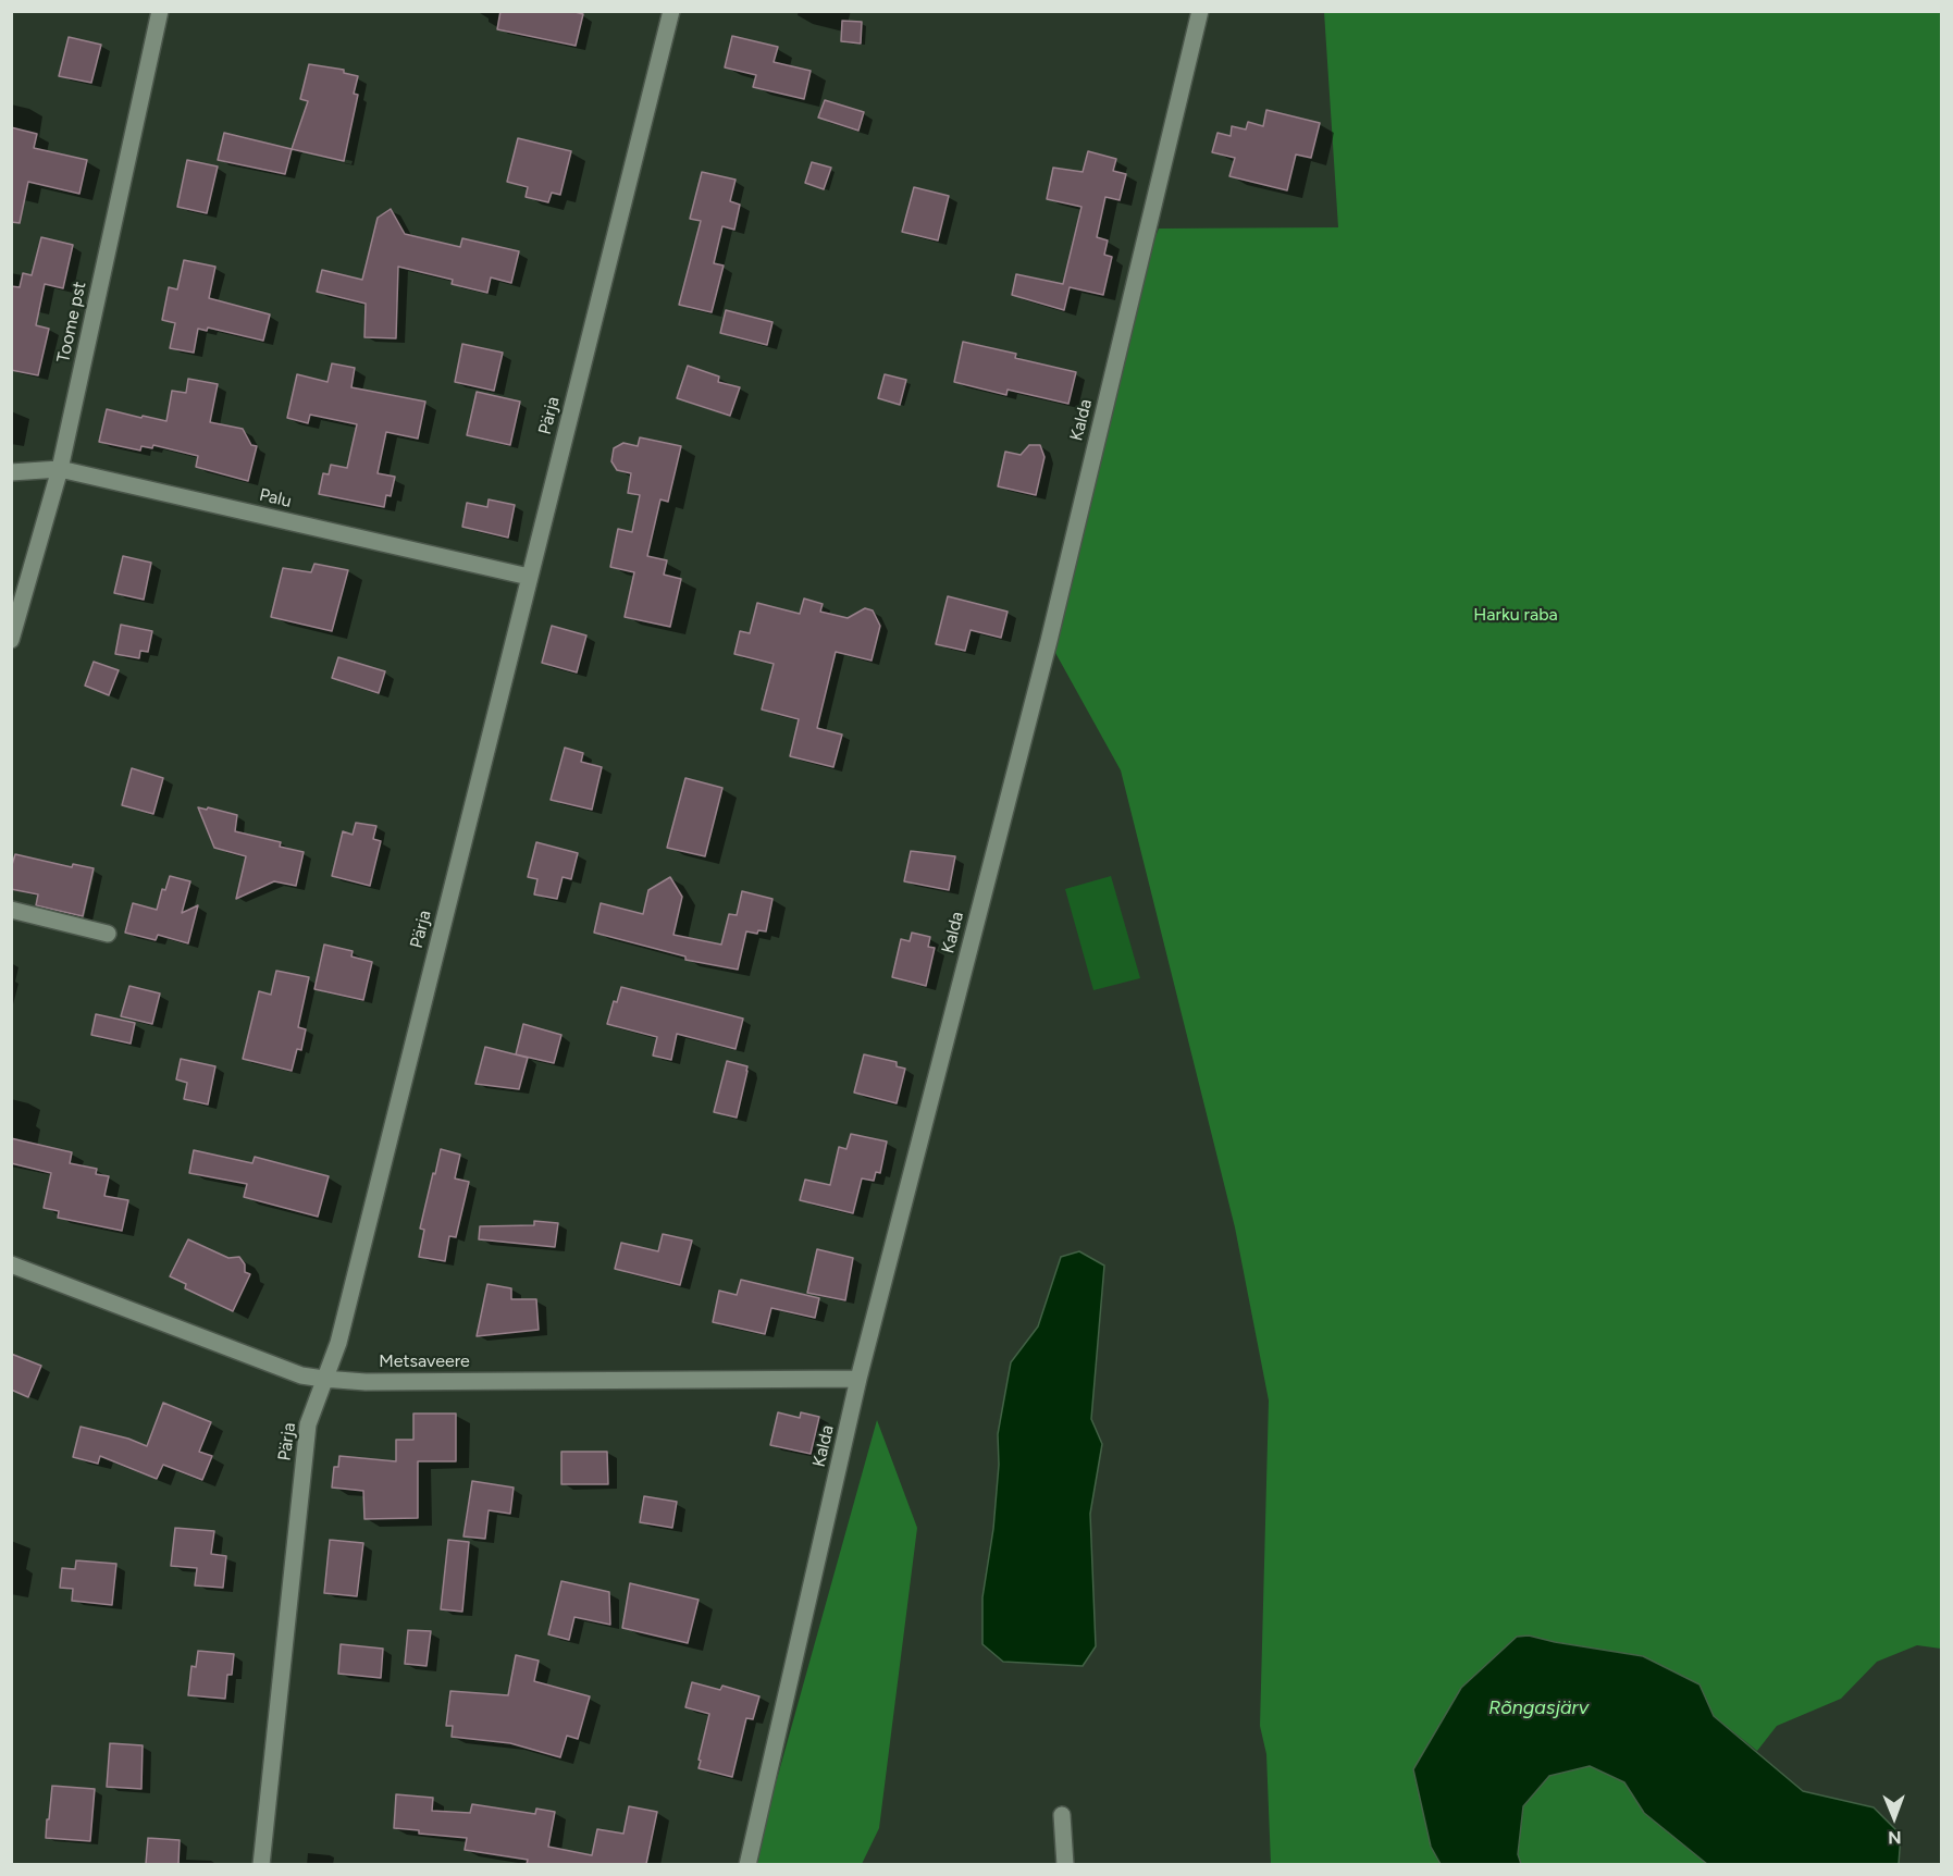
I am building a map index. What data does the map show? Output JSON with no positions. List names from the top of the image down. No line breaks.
{"streets":{"street":["Toome pst","Pärja","Kalda","Palu","Metsaveere"]},"crossings":[["Toome pst","Palu"],["Pärja","Palu"],["Pärja","Metsaveere"],["Kalda","Metsaveere"]],"water":["Rõngasjärv"],"parks":["Harku raba"],"north":"bottom"}
